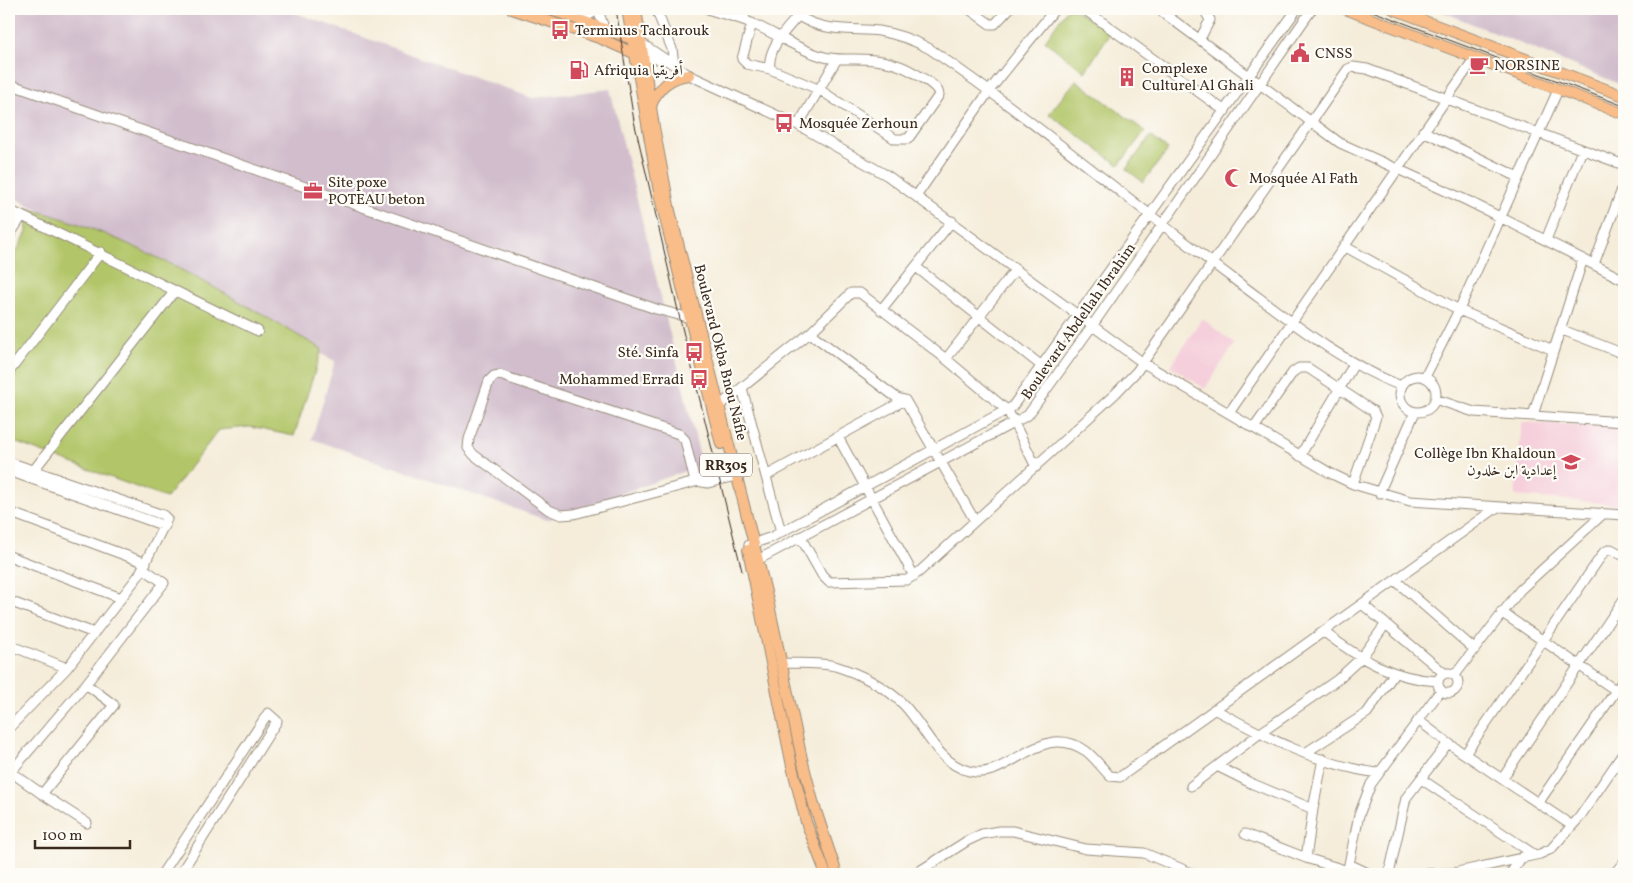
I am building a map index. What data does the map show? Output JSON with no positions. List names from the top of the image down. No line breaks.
{"streets":{"main road":["Boulevard Okba Bnou Nafie","RR305"],"street":["Boulevard Abdellah Ibrahim"]},"crossings":[["Boulevard Abdellah Ibrahim","Boulevard Okba Bnou Nafie"]],"places":{"bus stop":["Terminus Tacharouk","Mosquée Zerhoun","Sté. Sinfa","Mohammed Erradi"],"public building":["CNSS"],"cafe":["NORSINE"],"fuel station":["Afriquia أفريقيا"],"building":["Complexe Culturel Al Ghali"],"mosque":["Mosquée Al Fath"],"office":["Site poxe POTEAU beton"],"school or university":["Collège Ibn Khaldoun إعدادية ابن خلدون"]},"scale_bar":"100 m"}
